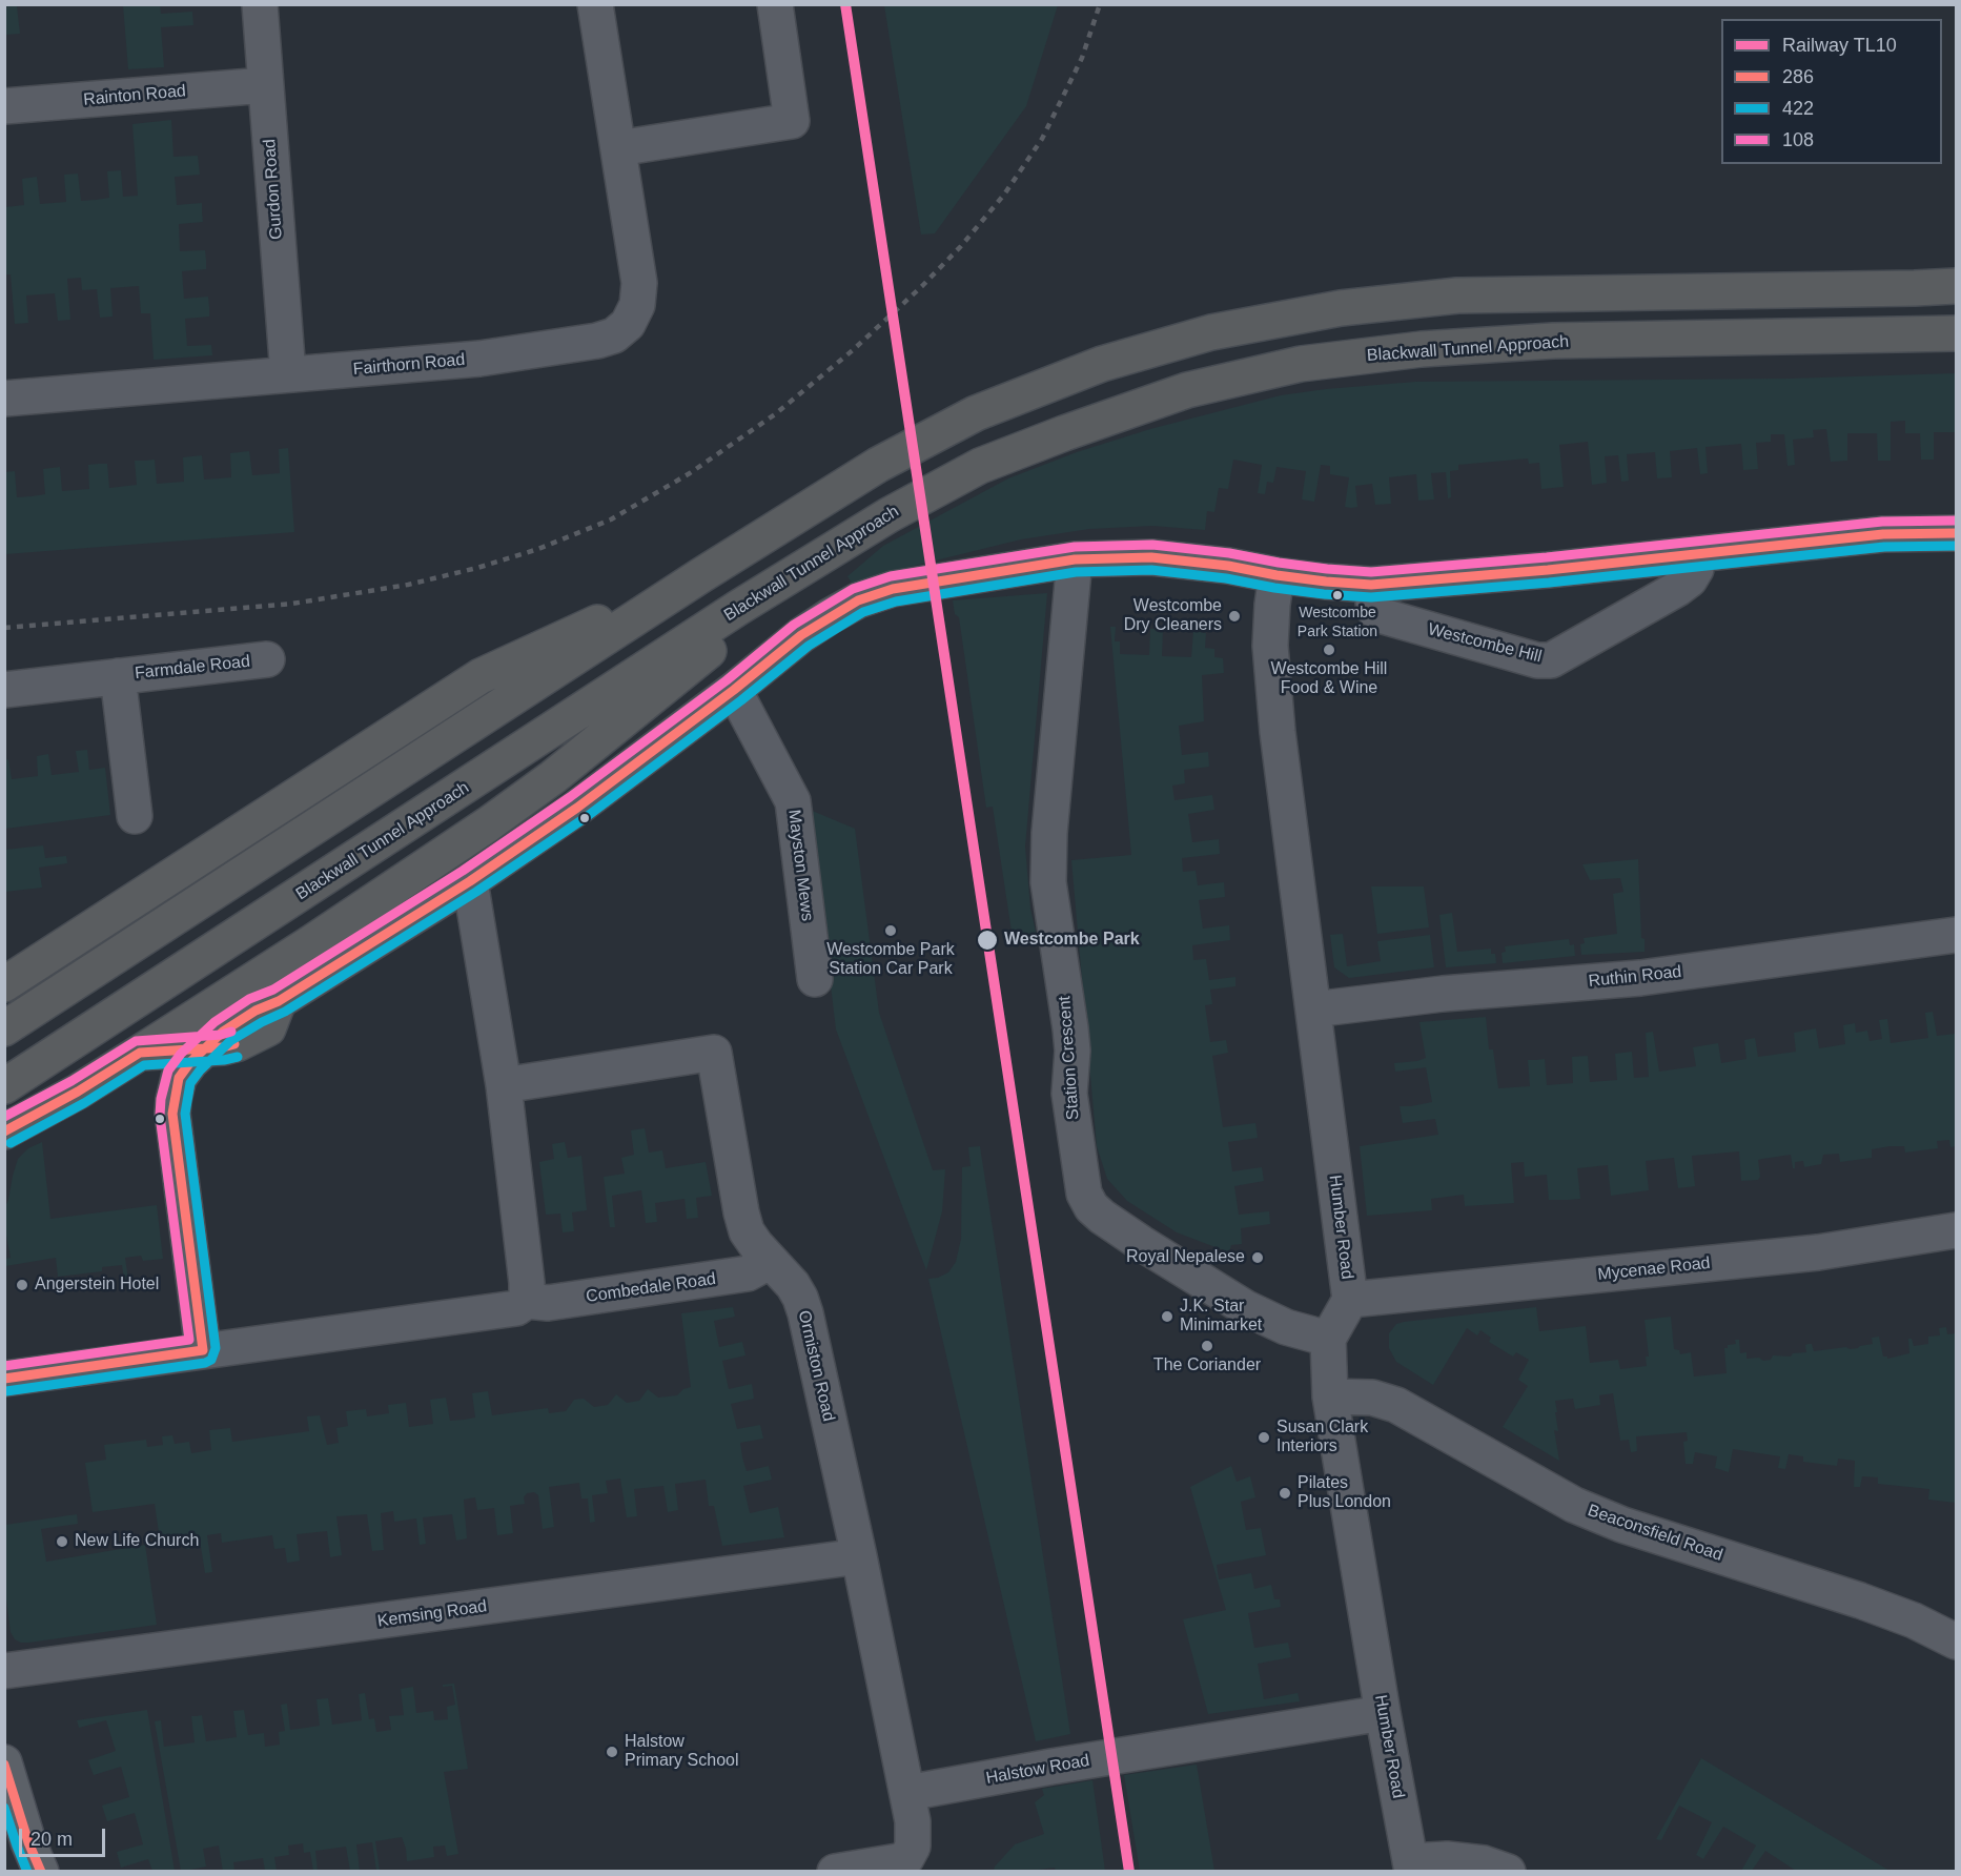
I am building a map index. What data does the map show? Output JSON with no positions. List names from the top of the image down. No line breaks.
{"streets":{"highway":["Blackwall Tunnel Approach"],"street":["Rainton Road","Gurdon Road","Fairthorn Road","Westcombe Hill","Farmdale Road","Mayston Mews","Ruthin Road","Station Crescent","Humber Road","Mycenae Road","Combedale Road","Ormiston Road","Beaconsfield Road","Kemsing Road","Halstow Road"]},"crossings":[["Rainton Road","Gurdon Road"],["Gurdon Road","Fairthorn Road"],["Ruthin Road","Humber Road"],["Station Crescent","Humber Road"],["Humber Road","Mycenae Road"],["Humber Road","Beaconsfield Road"],["Humber Road","Halstow Road"],["Combedale Road","Ormiston Road"],["Ormiston Road","Kemsing Road"],["Ormiston Road","Halstow Road"]],"places":["Westcombe Park Station","Westcombe Dry Cleaners","Westcombe Hill Food & Wine","Westcombe Park Station Car Park","Westcombe Park","Royal Nepalese","Angerstein Hotel","J.K. Star Minimarket","The Coriander","Susan Clark Interiors","Pilates Plus London","New Life Church","Halstow Primary School"],"lines":["rail line TL10","transit line 108","transit line 286","transit line 422"],"legend":["Railway TL10","286","422","108"],"scale_bar":"20 m"}
